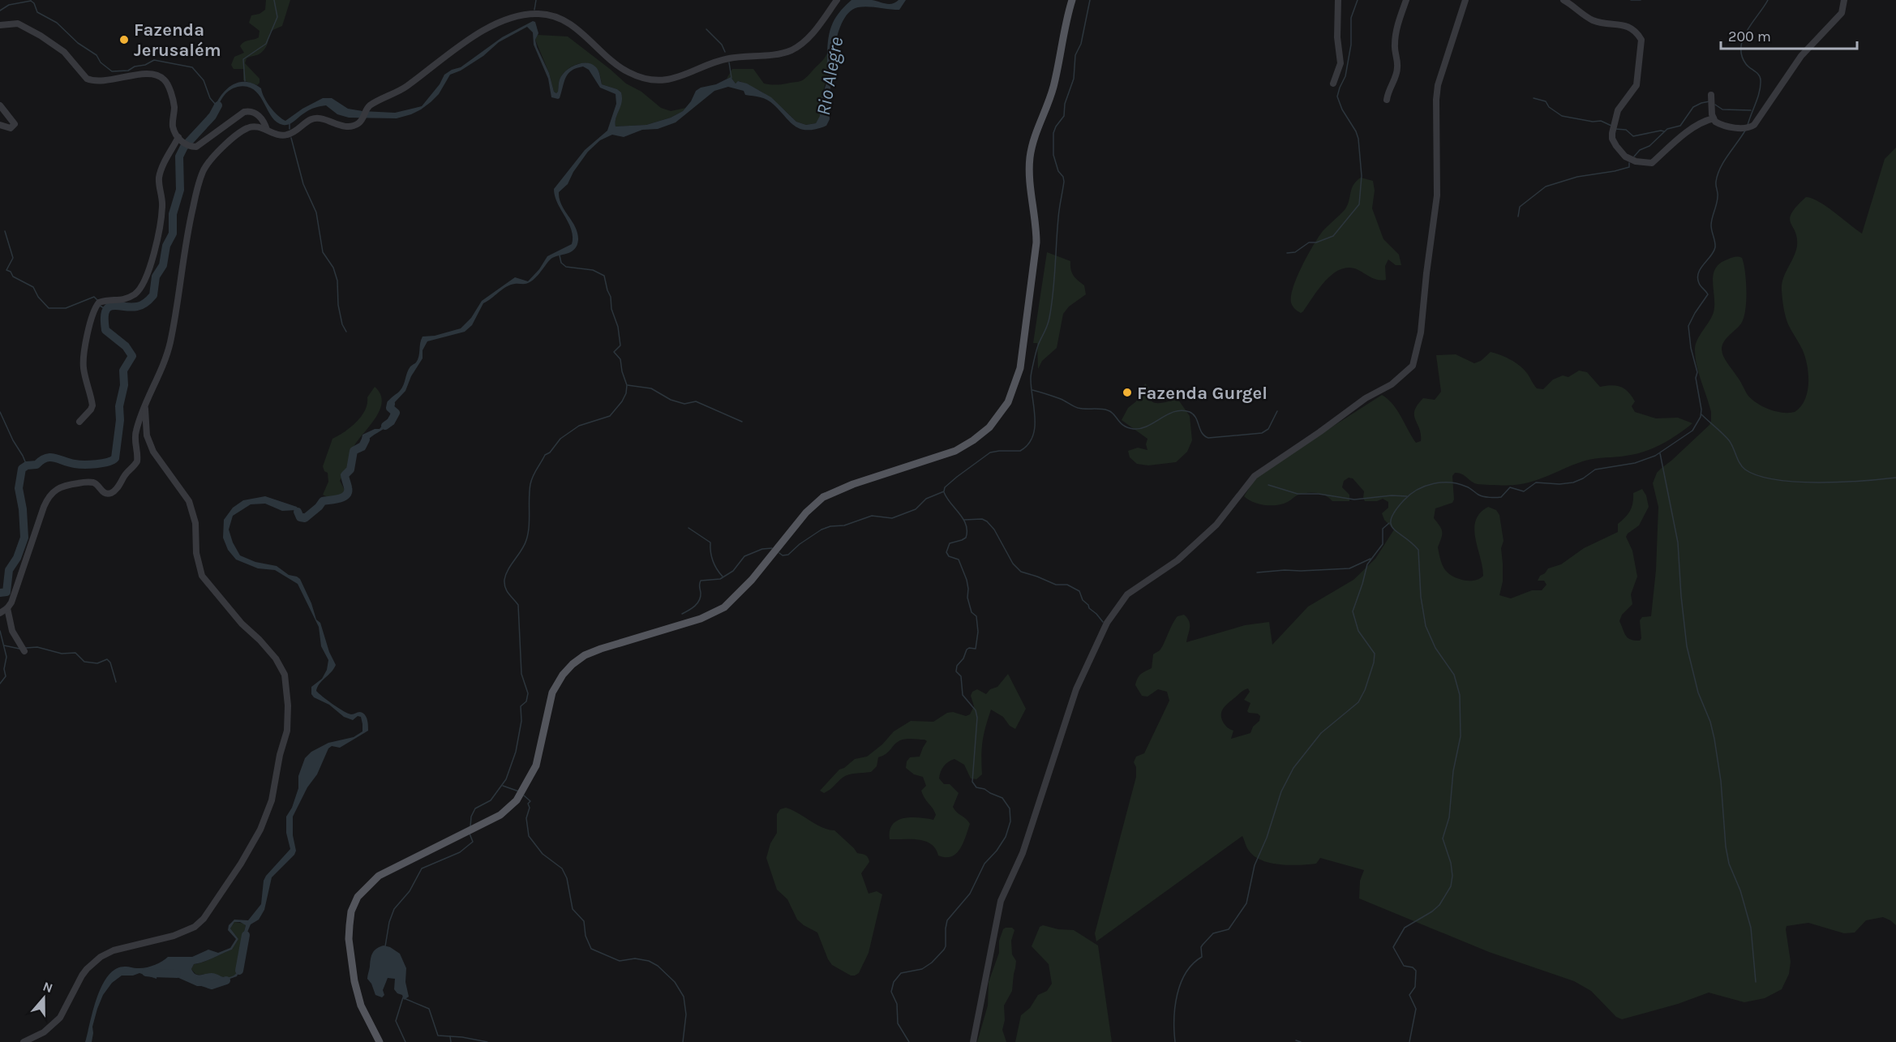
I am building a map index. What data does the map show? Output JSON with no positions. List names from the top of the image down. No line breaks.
{"water":["Rio Alegre"],"places":["Fazenda Jerusalém","Fazenda Gurgel"],"scale_bar":"200 m","north":"top"}
